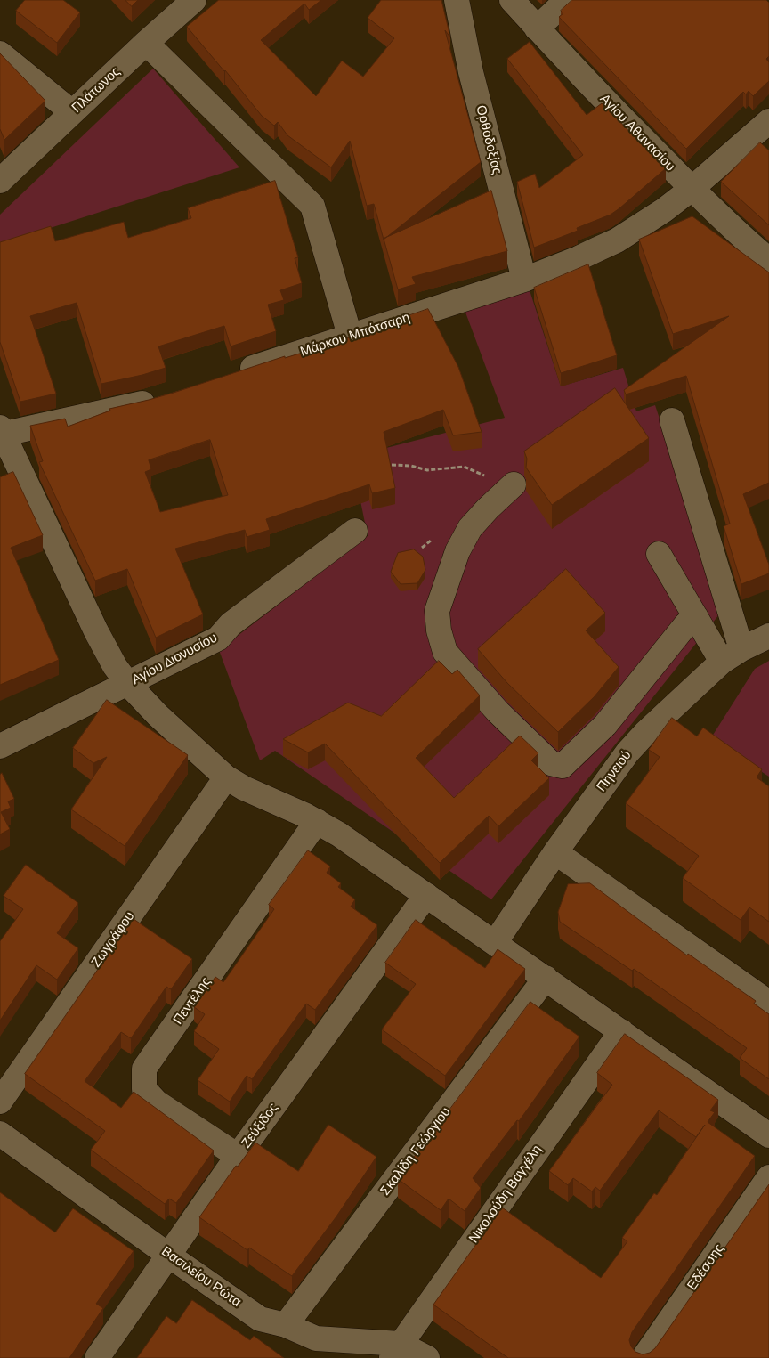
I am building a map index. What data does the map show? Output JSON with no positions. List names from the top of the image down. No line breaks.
{"streets":{"street":["Πλάτωνος","Αγίου Αθανασίου","Ορθοδοξίας","Μάρκου Μπότσαρη","Αγίου Διονυσίου","Πηνειού","Ζωγράφου","Πεντέλης","Ζεύξιδος","Σκαλίδη Γεώργιου","Νικολούδη Βαγγέλη","Εδέσσης","Βασιλείου Ρώτα"]},"crossings":[["Αγίου Αθανασίου","Μάρκου Μπότσαρη"],["Ορθοδοξίας","Μάρκου Μπότσαρη"],["Πεντέλης","Ζεύξιδος"],["Ζεύξιδος","Βασιλείου Ρώτα"],["Σκαλίδη Γεώργιου","Βασιλείου Ρώτα"],["Νικολούδη Βαγγέλη","Βασιλείου Ρώτα"]]}
